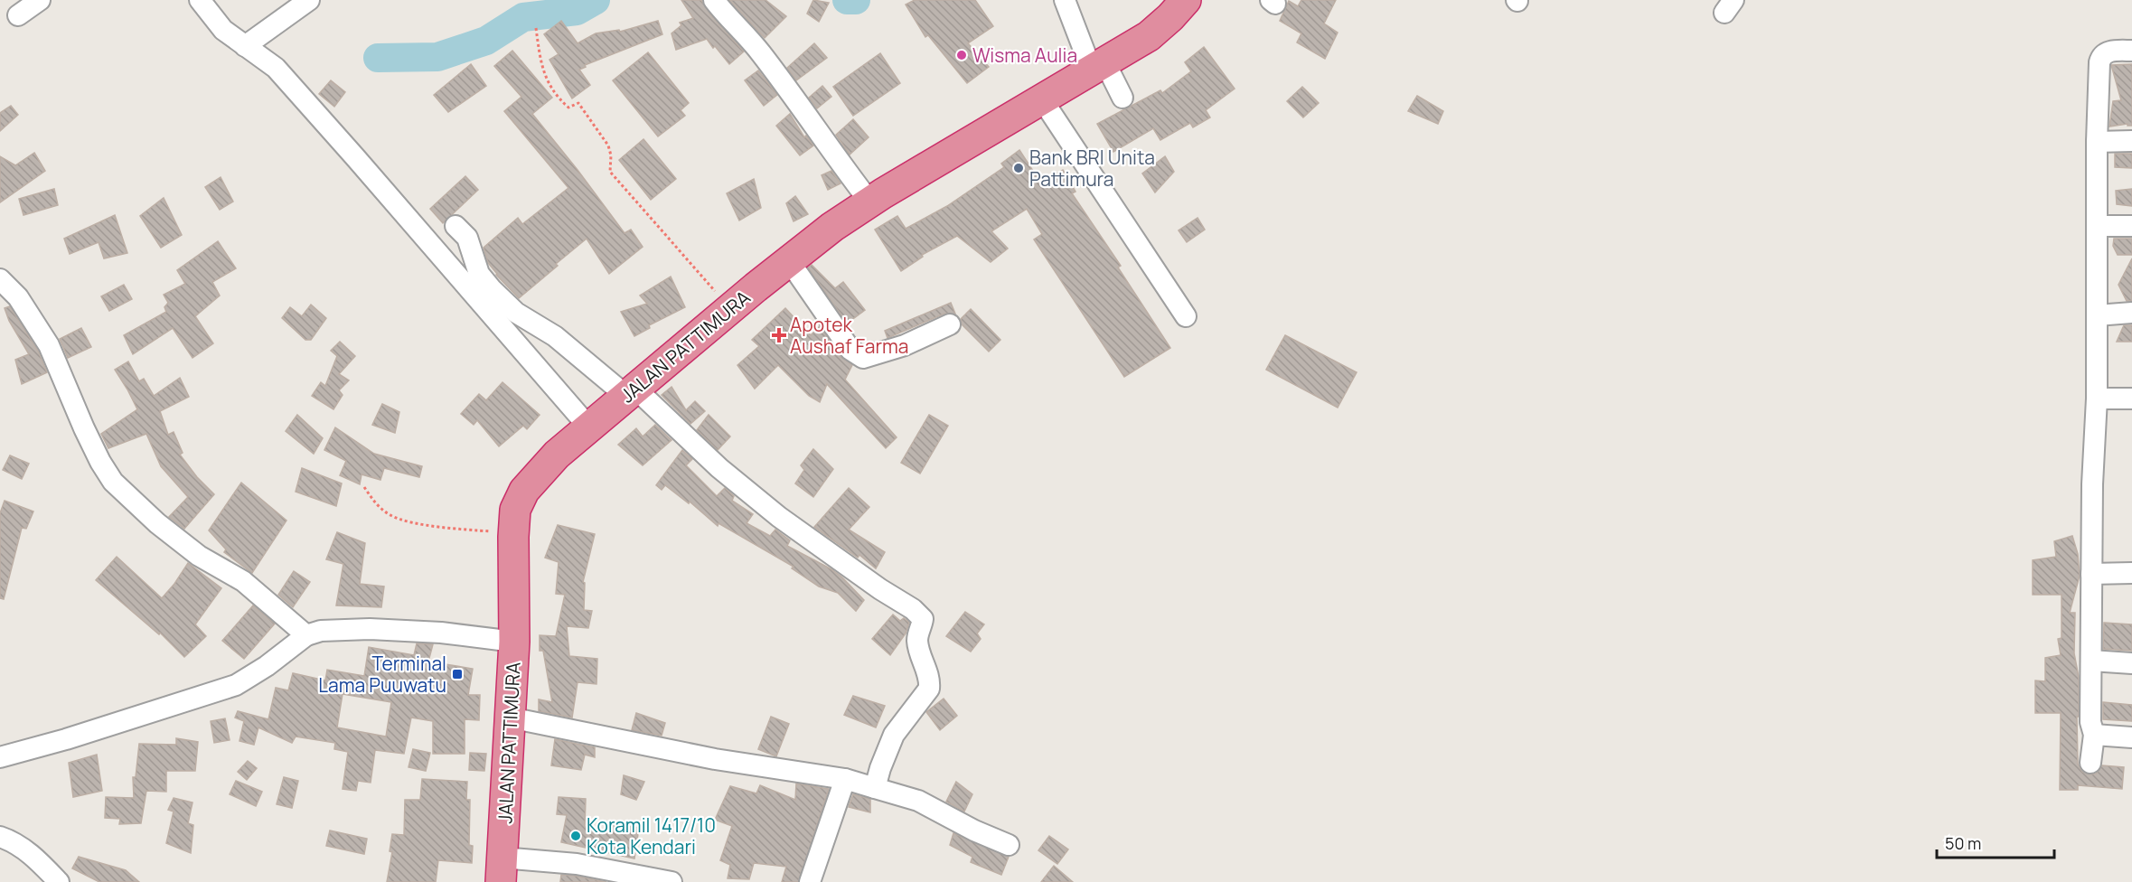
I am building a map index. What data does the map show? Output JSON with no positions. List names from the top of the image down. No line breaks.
{"streets":{"highway":["JALAN PATTIMURA"]},"places":{"other":["Wisma Aulia","Bank BRI Unita Pattimura","Koramil 1417/10 Kota Kendari"],"health":["Apotek Aushaf Farma"],"transit":["Terminal Lama Puuwatu"]},"scale_bar":"50 m"}
